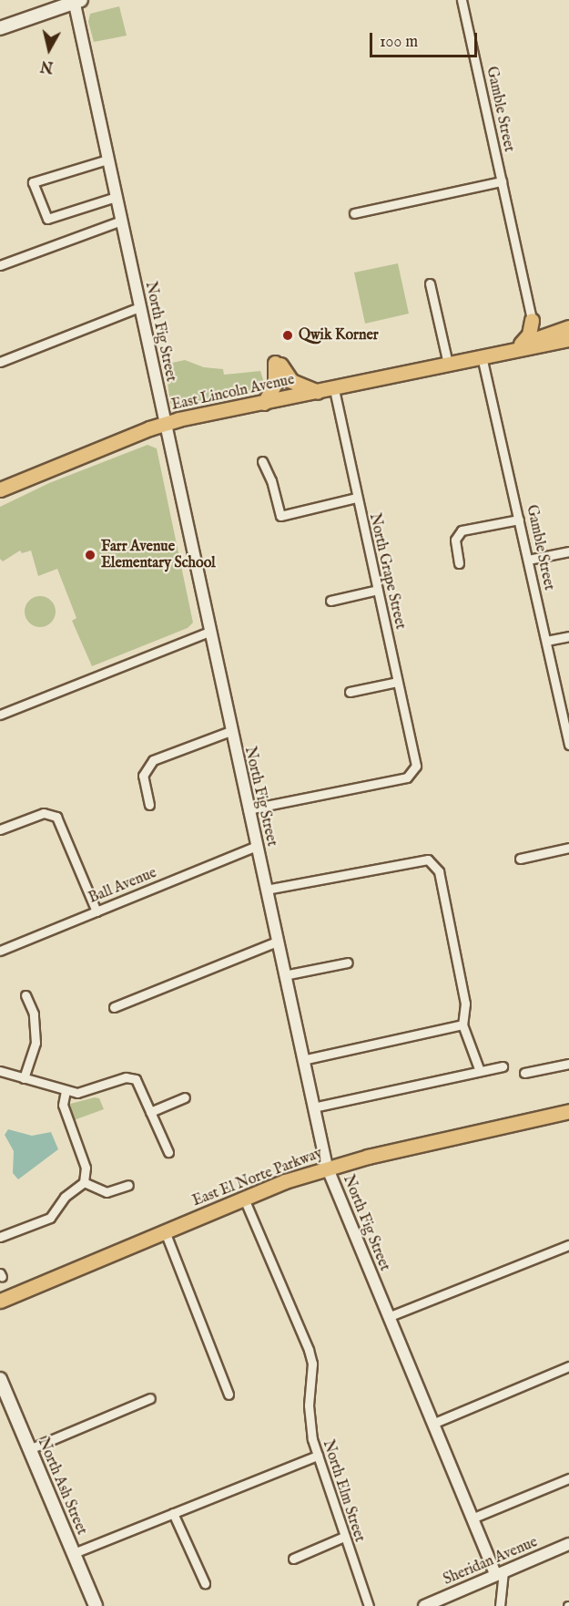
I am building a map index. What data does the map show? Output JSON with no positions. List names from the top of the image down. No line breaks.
{"streets":{"main road":["East Lincoln Avenue","East El Norte Parkway","North Ash Street"],"street":["Gamble Street","North Fig Street","North Grape Street","Ball Avenue","North Elm Street","Sheridan Avenue"]},"crossings":[["Gamble Street","East Lincoln Avenue"],["North Fig Street","East Lincoln Avenue"],["North Fig Street","North Grape Street"],["North Fig Street","Ball Avenue"],["North Fig Street","East El Norte Parkway"],["North Fig Street","Sheridan Avenue"],["East Lincoln Avenue","North Grape Street"],["East El Norte Parkway","North Elm Street"]],"places":["Qwik Korner","Farr Avenue Elementary School"],"scale_bar":"100 m","north":"bottom"}
